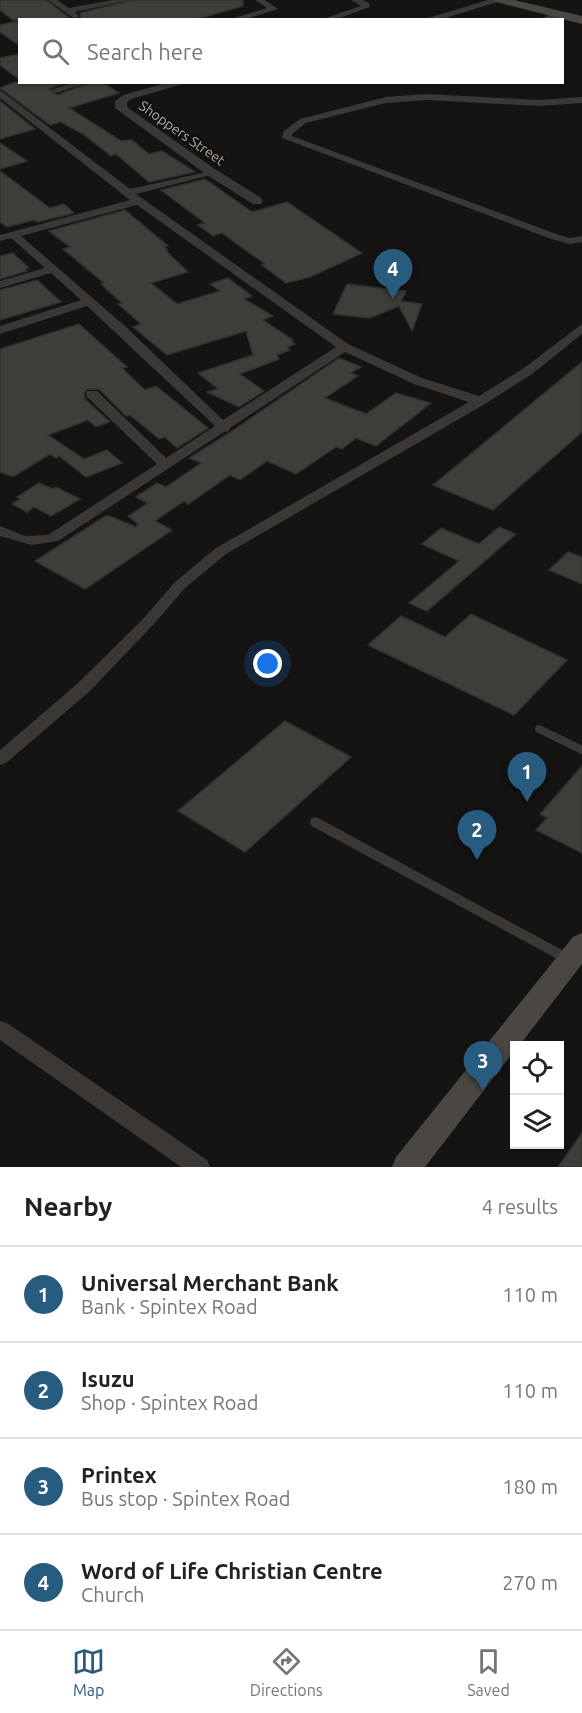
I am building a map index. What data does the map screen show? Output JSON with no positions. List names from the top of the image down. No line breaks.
{"streets":{"street":["Shoppers Street"]},"page":{"search":"Search here","pins":["4","1","2","3"],"heading":["Nearby","4 results"],"list":[{"mark":"1","name":"Universal Merchant Bank","note":"Bank · Spintex Road","value":"110 m"},{"mark":"2","name":"Isuzu","note":"Shop · Spintex Road","value":"110 m"},{"mark":"3","name":"Printex","note":"Bus stop · Spintex Road","value":"180 m"},{"mark":"4","name":"Word of Life Christian Centre","note":"Church","value":"270 m"}],"nav":["Map","Directions","Saved"]}}
